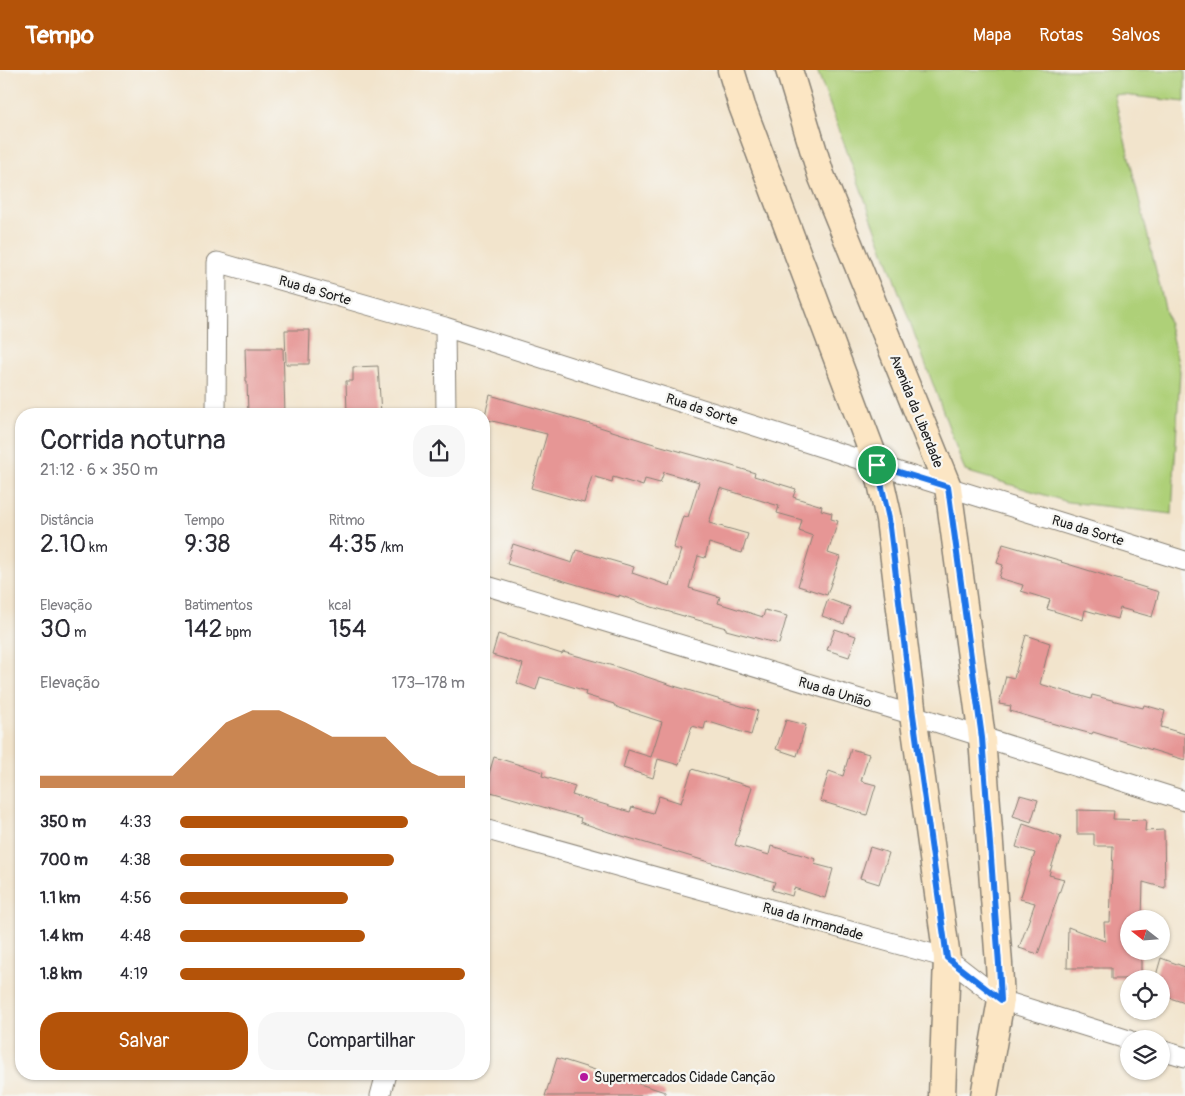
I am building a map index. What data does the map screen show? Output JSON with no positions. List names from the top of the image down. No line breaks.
{"streets":{"street":["Rua da Sorte","Avenida da Liberdade","Rua da União","Rua da Irmandade"]},"crossings":[["Rua da Sorte","Avenida da Liberdade"],["Avenida da Liberdade","Rua da União"],["Avenida da Liberdade","Rua da Irmandade"]],"places":["Supermercados Cidade Canção"],"north":"left","page":{"header":"Tempo","nav":["Mapa","Rotas","Salvos"],"heading":["Corrida noturna","21:12 · 6 × 350 m"],"stats":[["Distância","2.10 km"],["Tempo","9:38"],["Ritmo","4:35 /km"],["Elevação","30 m"],["Batimentos","142 bpm"],["kcal","154"]],"chart":["Elevação","173–178 m"],"list":[{"name":"350 m","note":"4:33"},{"name":"700 m","note":"4:38"},{"name":"1.1 km","note":"4:56"},{"name":"1.4 km","note":"4:48"},{"name":"1.8 km","note":"4:19"}],"buttons":["Salvar","Compartilhar"]}}
